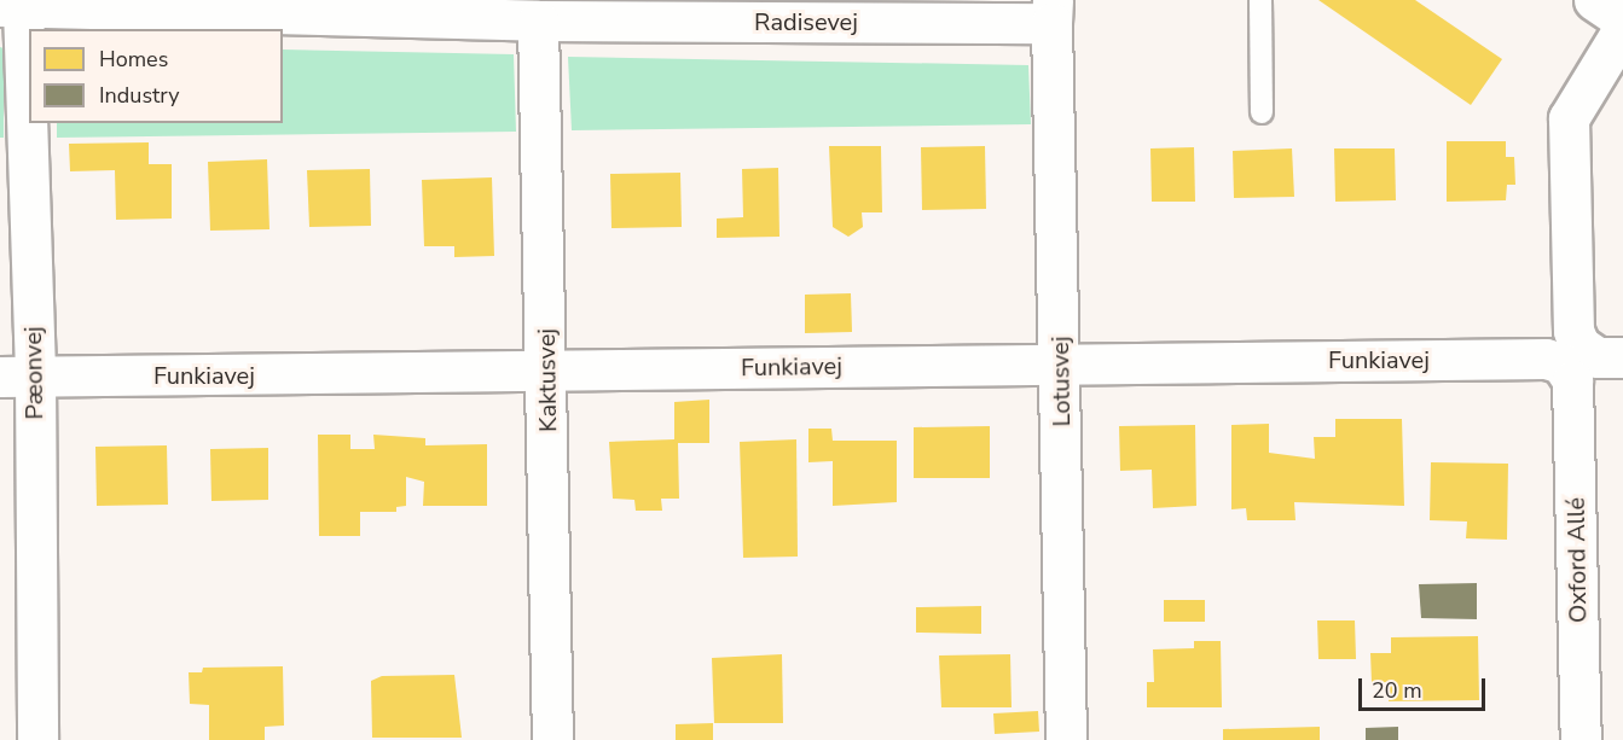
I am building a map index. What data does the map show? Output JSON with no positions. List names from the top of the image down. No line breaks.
{"streets":{"street":["Radisevej","Funkiavej","Pæonvej","Kaktusvej","Lotusvej","Oxford Allé"]},"crossings":[["Radisevej","Pæonvej"],["Radisevej","Kaktusvej"],["Radisevej","Lotusvej"],["Funkiavej","Pæonvej"],["Funkiavej","Kaktusvej"],["Funkiavej","Lotusvej"],["Funkiavej","Oxford Allé"]],"legend":["Homes","Industry"],"scale_bar":"20 m"}
